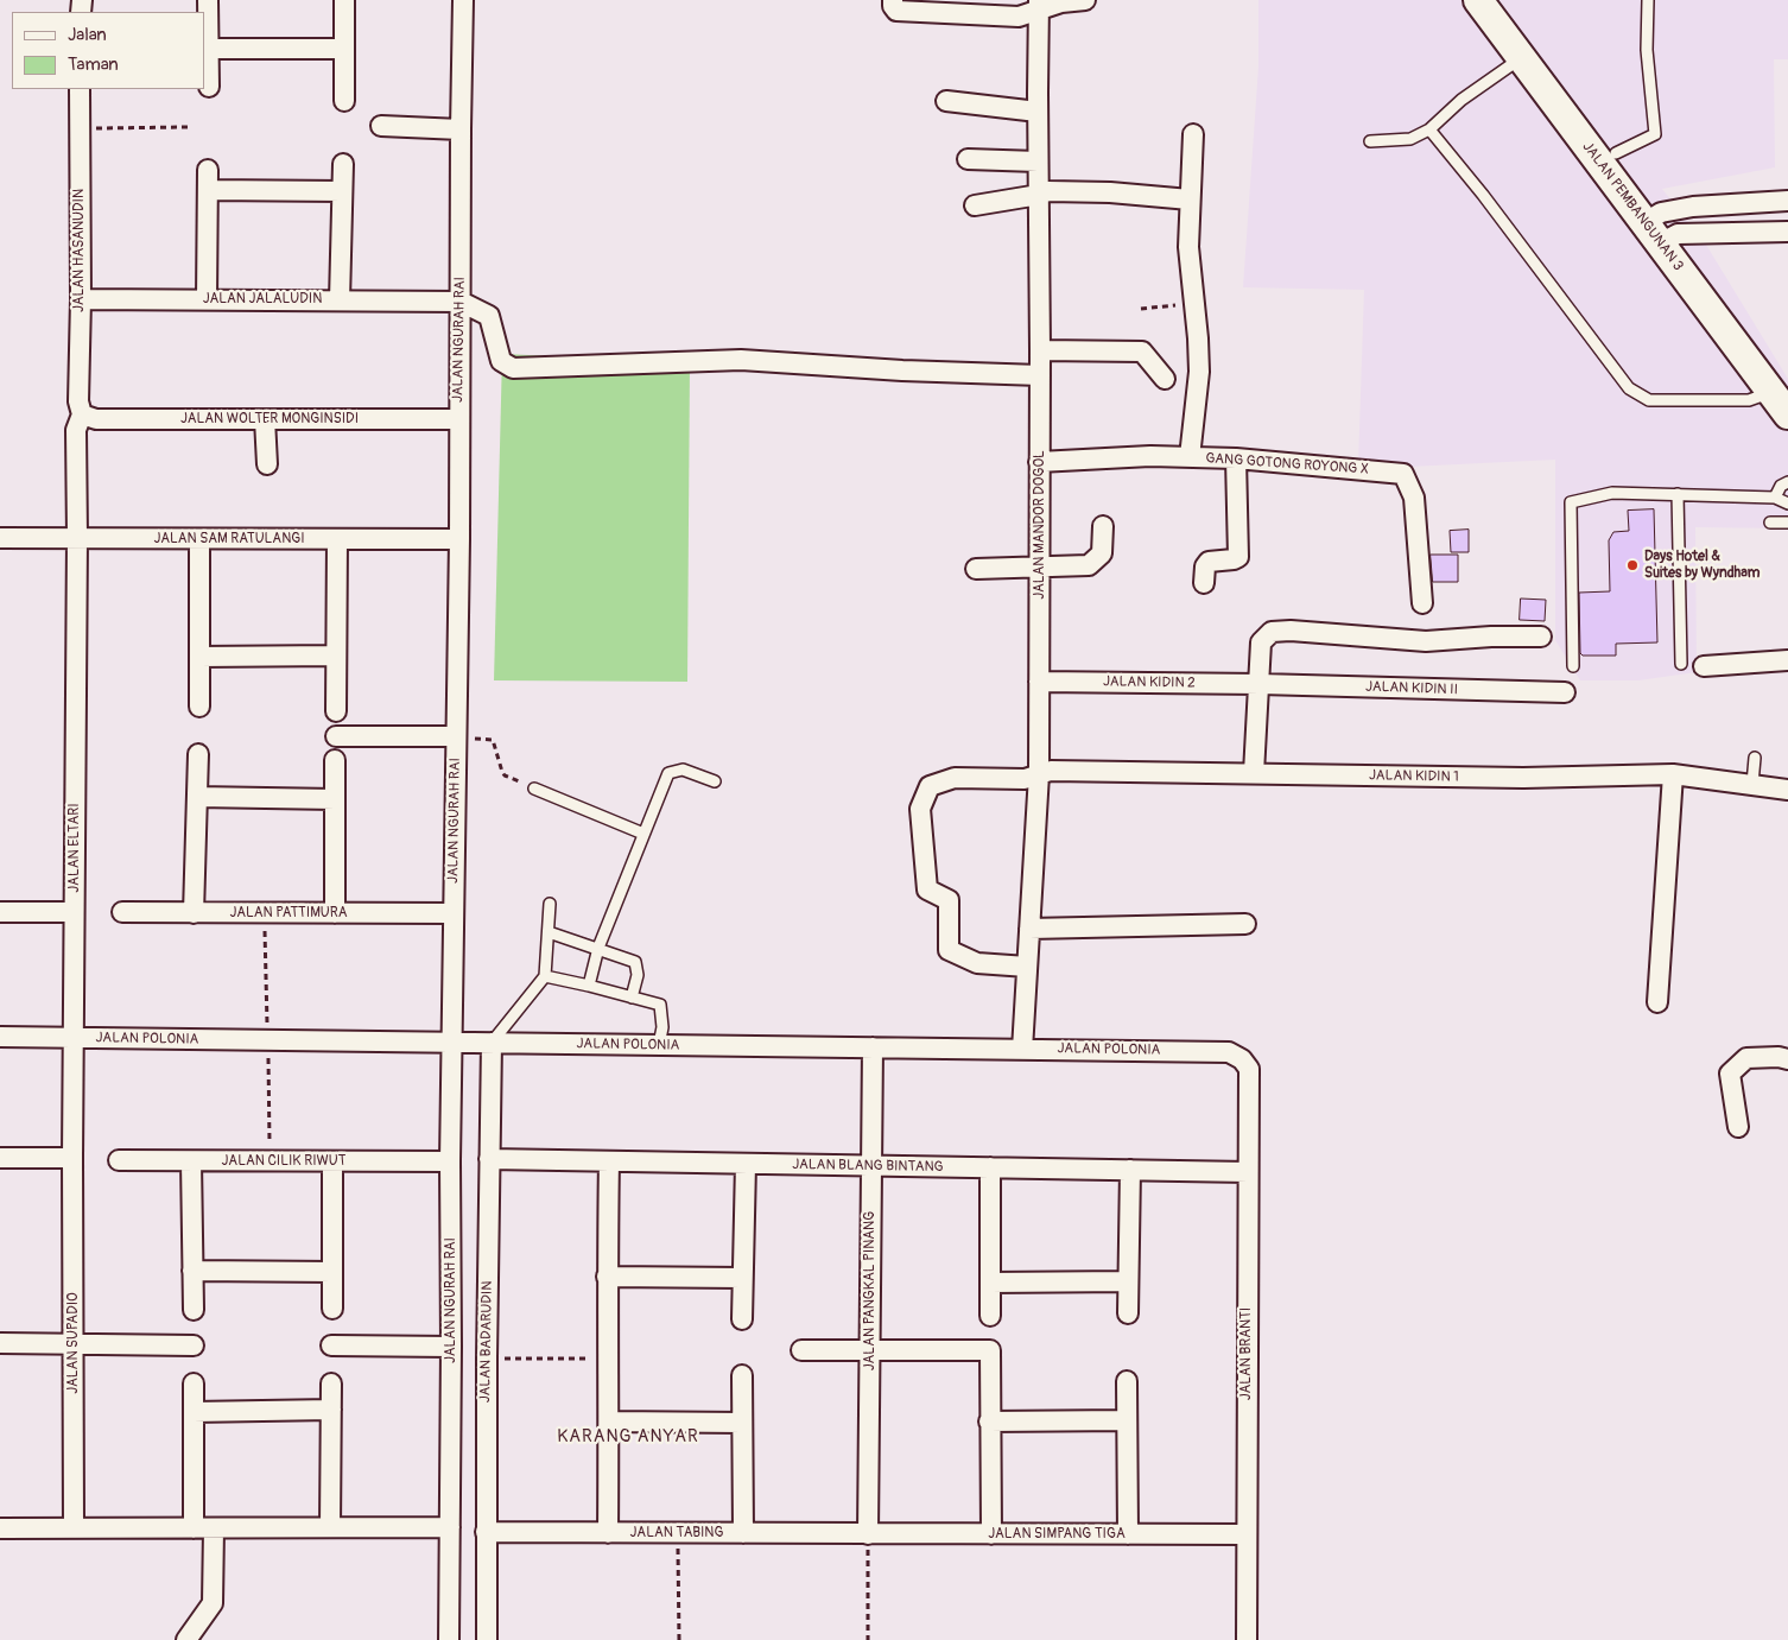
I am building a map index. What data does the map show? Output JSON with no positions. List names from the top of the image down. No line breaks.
{"streets":{"street":["JALAN PEMBANGUNAN 3","JALAN HASANUDIN","JALAN JALALUDIN","JALAN NGURAH RAI","JALAN WOLTER MONGINSIDI","GANG GOTONG ROYONG X","JALAN MANDOR DOGOL","JALAN SAM RATULANGI","JALAN KIDIN 2","JALAN KIDIN II","JALAN KIDIN 1","JALAN ELTARI","JALAN PATTIMURA","JALAN POLONIA","JALAN CILIK RIWUT","JALAN BLANG BINTANG","JALAN PANGKAL PINANG","JALAN BADARUDIN","JALAN SUPADIO","JALAN BRANTI","JALAN TABING","JALAN SIMPANG TIGA"]},"crossings":[["JALAN HASANUDIN","JALAN JALALUDIN"],["JALAN HASANUDIN","JALAN WOLTER MONGINSIDI"],["JALAN HASANUDIN","JALAN SAM RATULANGI"],["JALAN HASANUDIN","JALAN ELTARI"],["JALAN JALALUDIN","JALAN NGURAH RAI"],["JALAN NGURAH RAI","JALAN WOLTER MONGINSIDI"],["JALAN NGURAH RAI","JALAN SAM RATULANGI"],["JALAN NGURAH RAI","JALAN PATTIMURA"],["JALAN NGURAH RAI","JALAN POLONIA"],["JALAN NGURAH RAI","JALAN CILIK RIWUT"],["GANG GOTONG ROYONG X","JALAN MANDOR DOGOL"],["JALAN MANDOR DOGOL","JALAN KIDIN 2"],["JALAN MANDOR DOGOL","JALAN KIDIN 1"],["JALAN MANDOR DOGOL","JALAN POLONIA"],["JALAN SAM RATULANGI","JALAN ELTARI"],["JALAN KIDIN 2","JALAN KIDIN II"],["JALAN ELTARI","JALAN POLONIA"],["JALAN ELTARI","JALAN SUPADIO"],["JALAN POLONIA","JALAN PANGKAL PINANG"],["JALAN POLONIA","JALAN BADARUDIN"],["JALAN POLONIA","JALAN BRANTI"],["JALAN BLANG BINTANG","JALAN PANGKAL PINANG"],["JALAN BLANG BINTANG","JALAN BADARUDIN"],["JALAN BLANG BINTANG","JALAN BRANTI"],["JALAN PANGKAL PINANG","JALAN TABING"],["JALAN PANGKAL PINANG","JALAN SIMPANG TIGA"],["JALAN BADARUDIN","JALAN TABING"],["JALAN BRANTI","JALAN SIMPANG TIGA"],["JALAN TABING","JALAN SIMPANG TIGA"]],"districts":["KARANG ANYAR"],"places":["Days Hotel & Suites by Wyndham"],"legend":["Jalan","Taman"]}
